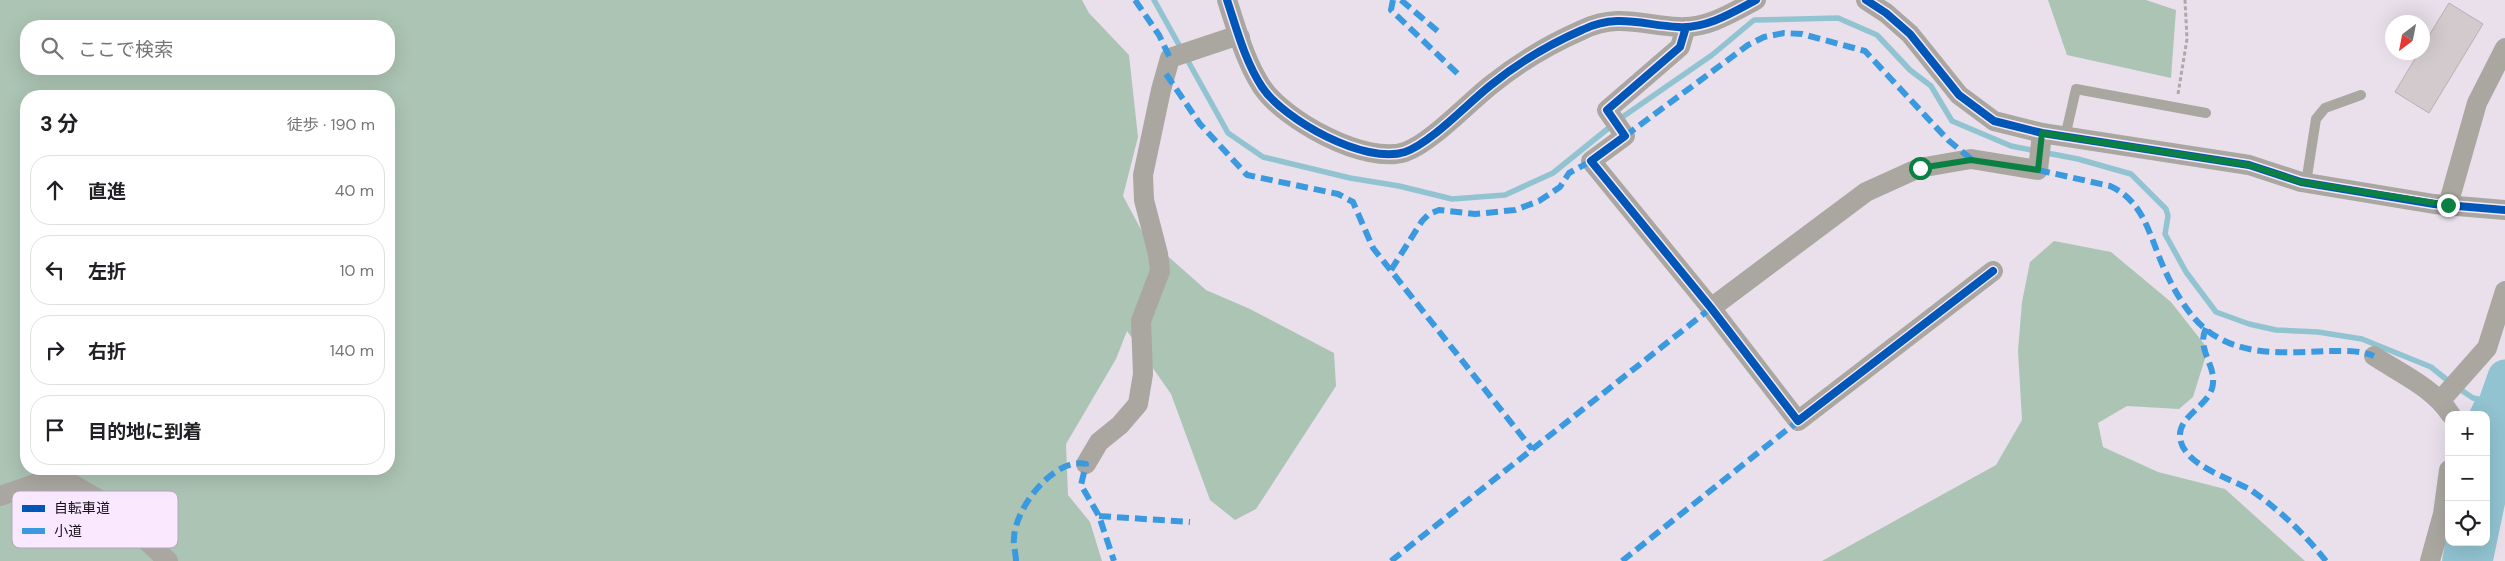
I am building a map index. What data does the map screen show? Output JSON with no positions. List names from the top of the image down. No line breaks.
{"legend":["自転車道","小道"],"north":"bottom left","page":{"search":"ここで検索","heading":["3 分","徒歩 · 190 m"],"list":[["直進","40 m"],["左折","10 m"],["右折","140 m"],"目的地に到着"],"map_buttons":["+","−"]}}
